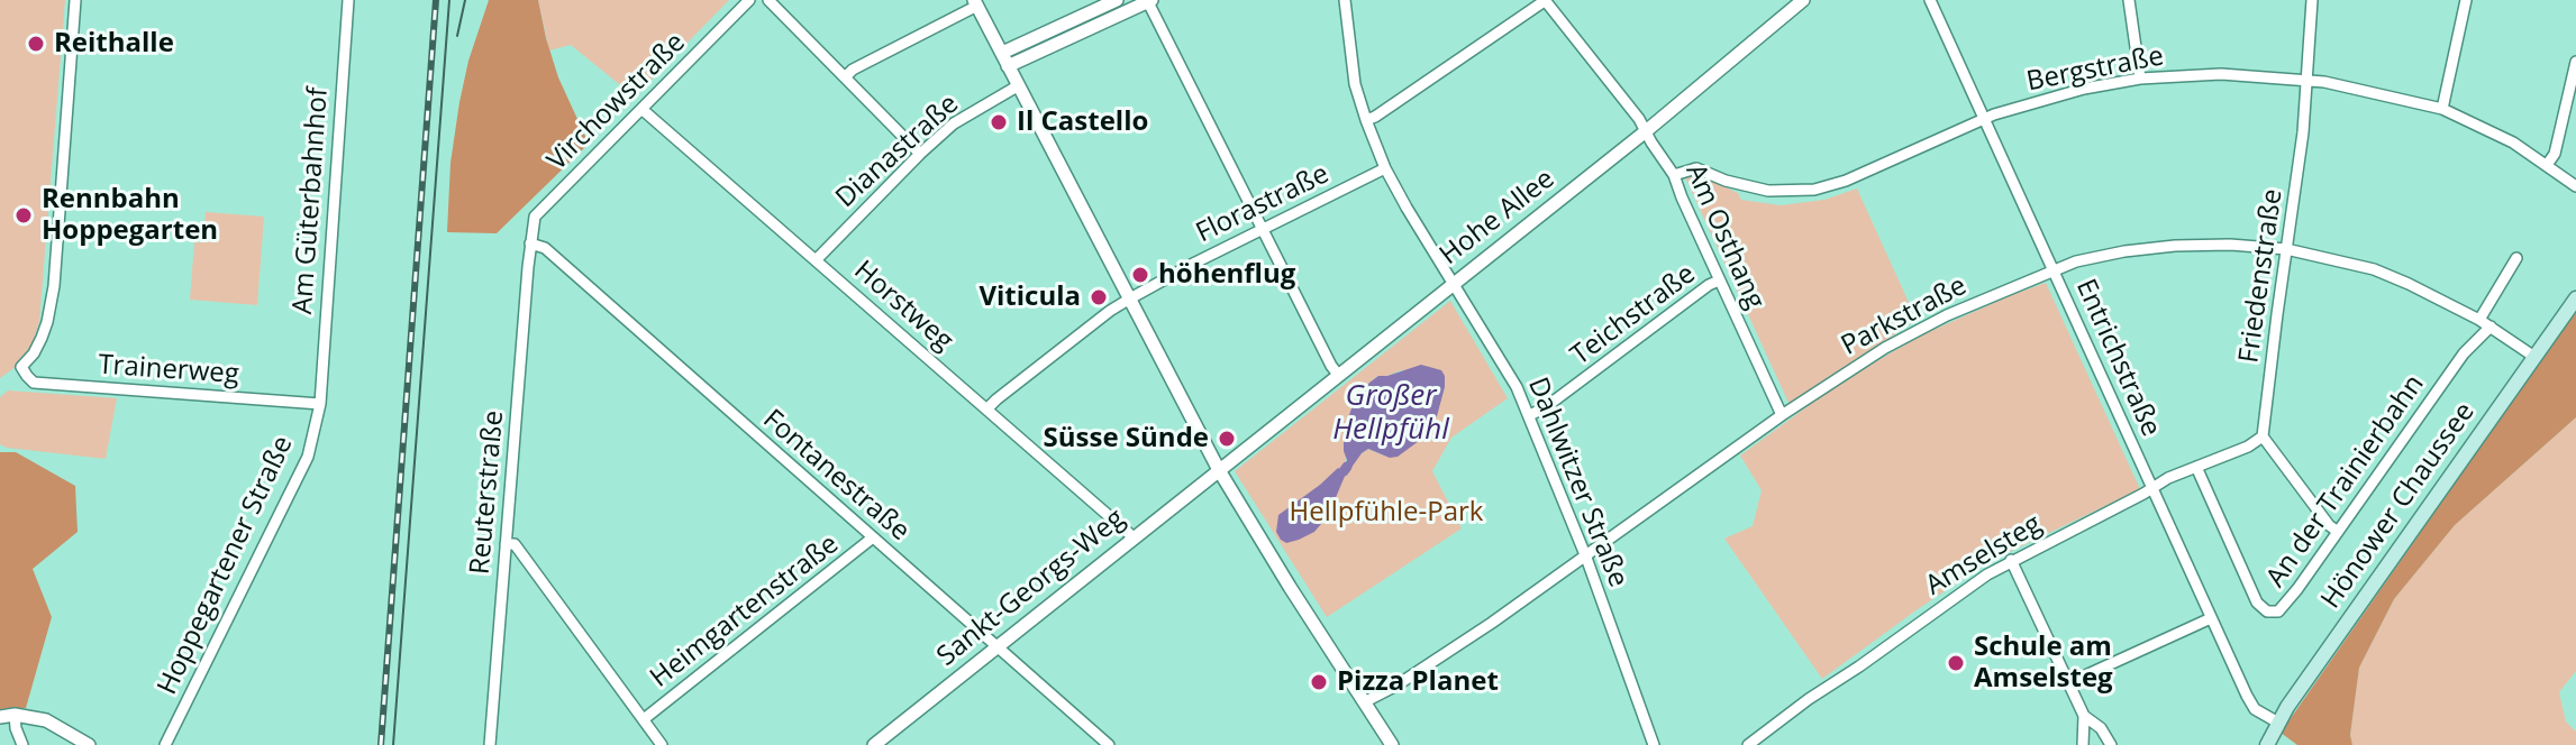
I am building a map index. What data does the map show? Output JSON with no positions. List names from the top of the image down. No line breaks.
{"streets":{"main road":["Hönower Chaussee"],"street":["Bergstraße","Virchowstraße","Dianastraße","Am Güterbahnhof","Florastraße","Hohe Allee","Am Osthang","Friedenstraße","Horstweg","Teichstraße","Parkstraße","Entrichstraße","Trainerweg","Fontanestraße","An der Trainierbahn","Dahlwitzer Straße","Reuterstraße","Amselsteg","Hoppegartener Straße","Sankt-Georgs-Weg","Heimgartenstraße"]},"crossings":[["Bergstraße","Am Osthang"],["Bergstraße","Friedenstraße"],["Bergstraße","Entrichstraße"],["Virchowstraße","Horstweg"],["Virchowstraße","Fontanestraße"],["Virchowstraße","Reuterstraße"],["Dianastraße","Horstweg"],["Am Güterbahnhof","Trainerweg"],["Am Güterbahnhof","Hoppegartener Straße"],["Florastraße","Horstweg"],["Florastraße","Dahlwitzer Straße"],["Hohe Allee","Am Osthang"],["Hohe Allee","Dahlwitzer Straße"],["Hohe Allee","Sankt-Georgs-Weg"],["Am Osthang","Teichstraße"],["Am Osthang","Parkstraße"],["Friedenstraße","Parkstraße"],["Friedenstraße","Amselsteg"],["Horstweg","Sankt-Georgs-Weg"],["Teichstraße","Dahlwitzer Straße"],["Parkstraße","Entrichstraße"],["Parkstraße","An der Trainierbahn"],["Parkstraße","Dahlwitzer Straße"],["Parkstraße","Hönower Chaussee"],["Entrichstraße","Hönower Chaussee"],["Entrichstraße","Amselsteg"],["Trainerweg","Hoppegartener Straße"],["Fontanestraße","Reuterstraße"],["Fontanestraße","Sankt-Georgs-Weg"],["Fontanestraße","Heimgartenstraße"],["An der Trainierbahn","Amselsteg"]],"water":["Großer Hellpfühl"],"parks":["Hellpfühle-Park"],"places":["Reithalle","Il Castello","Rennbahn Hoppegarten","höhenflug","Viticula","Süsse Sünde","Schule am Amselsteg","Pizza Planet"]}
